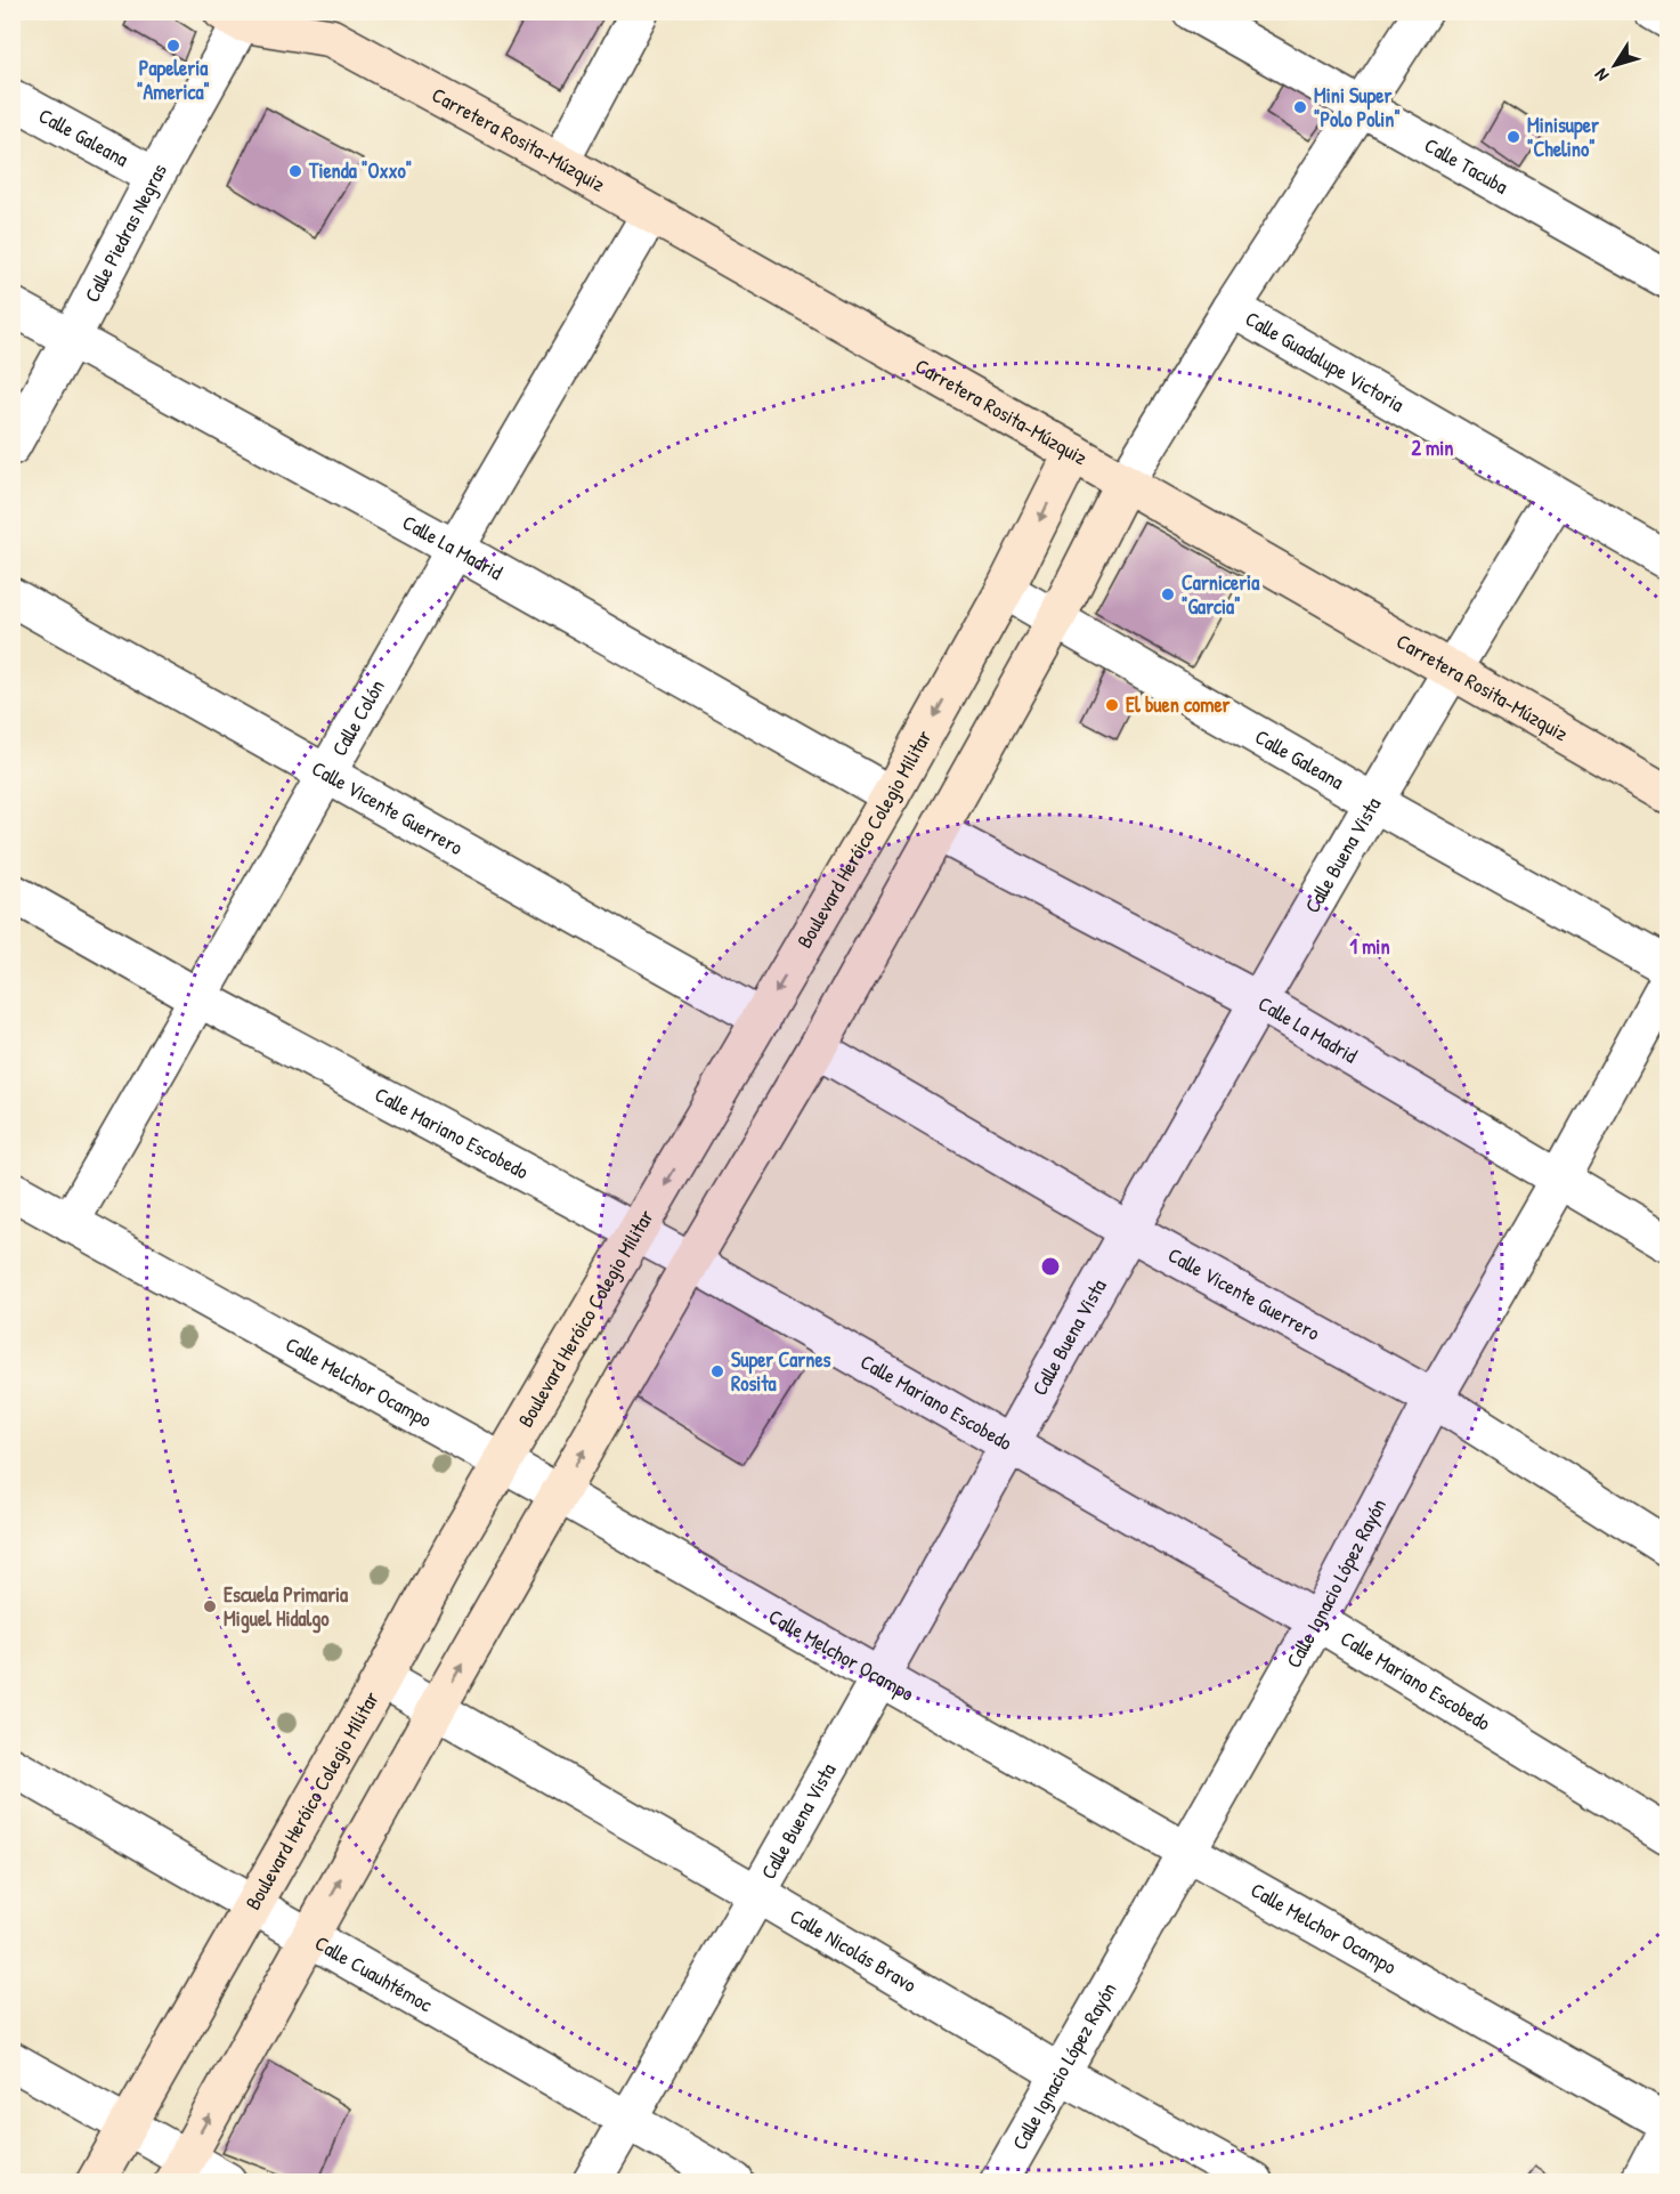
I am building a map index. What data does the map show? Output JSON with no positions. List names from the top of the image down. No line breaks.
{"streets":{"street":["Calle Galeana","Carretera Rosita-Múzquiz","Calle Tacuba","Calle Piedras Negras","Calle Guadalupe Victoria","Calle La Madrid","Calle Colón","Calle Vicente Guerrero","Boulevard Heróico Colegio Militar","Calle Buena Vista","Calle Mariano Escobedo","Calle Melchor Ocampo","Calle Ignacio López Rayón","Calle Nicolás Bravo","Calle Cuauhtémoc"]},"crossings":[["Calle Galeana","Calle Piedras Negras"],["Calle Galeana","Boulevard Heróico Colegio Militar"],["Calle Galeana","Calle Buena Vista"],["Carretera Rosita-Múzquiz","Calle Piedras Negras"],["Carretera Rosita-Múzquiz","Calle Colón"],["Carretera Rosita-Múzquiz","Boulevard Heróico Colegio Militar"],["Carretera Rosita-Múzquiz","Calle Buena Vista"],["Calle Piedras Negras","Calle La Madrid"],["Calle Guadalupe Victoria","Calle Buena Vista"],["Calle La Madrid","Calle Colón"],["Calle La Madrid","Boulevard Heróico Colegio Militar"],["Calle La Madrid","Calle Buena Vista"],["Calle La Madrid","Calle Ignacio López Rayón"],["Calle Colón","Calle Vicente Guerrero"],["Calle Colón","Calle Mariano Escobedo"],["Calle Colón","Calle Melchor Ocampo"],["Calle Vicente Guerrero","Boulevard Heróico Colegio Militar"],["Calle Vicente Guerrero","Calle Buena Vista"],["Calle Vicente Guerrero","Calle Ignacio López Rayón"],["Boulevard Heróico Colegio Militar","Calle Mariano Escobedo"],["Boulevard Heróico Colegio Militar","Calle Melchor Ocampo"],["Boulevard Heróico Colegio Militar","Calle Nicolás Bravo"],["Boulevard Heróico Colegio Militar","Calle Cuauhtémoc"],["Calle Buena Vista","Calle Mariano Escobedo"],["Calle Buena Vista","Calle Melchor Ocampo"],["Calle Buena Vista","Calle Nicolás Bravo"],["Calle Buena Vista","Calle Cuauhtémoc"],["Calle Mariano Escobedo","Calle Ignacio López Rayón"],["Calle Melchor Ocampo","Calle Ignacio López Rayón"],["Calle Ignacio López Rayón","Calle Nicolás Bravo"]],"places":["Papeleria \"America\"","Mini Super \"Polo Polin\"","Minisuper \"Chelino\"","Tienda \"Oxxo\"","Carniceria \"Garcia\"","El buen comer","Super Carnes Rosita","Escuela Primaria Miguel Hidalgo"],"north":"bottom left","rings":["2 min","1 min"]}
